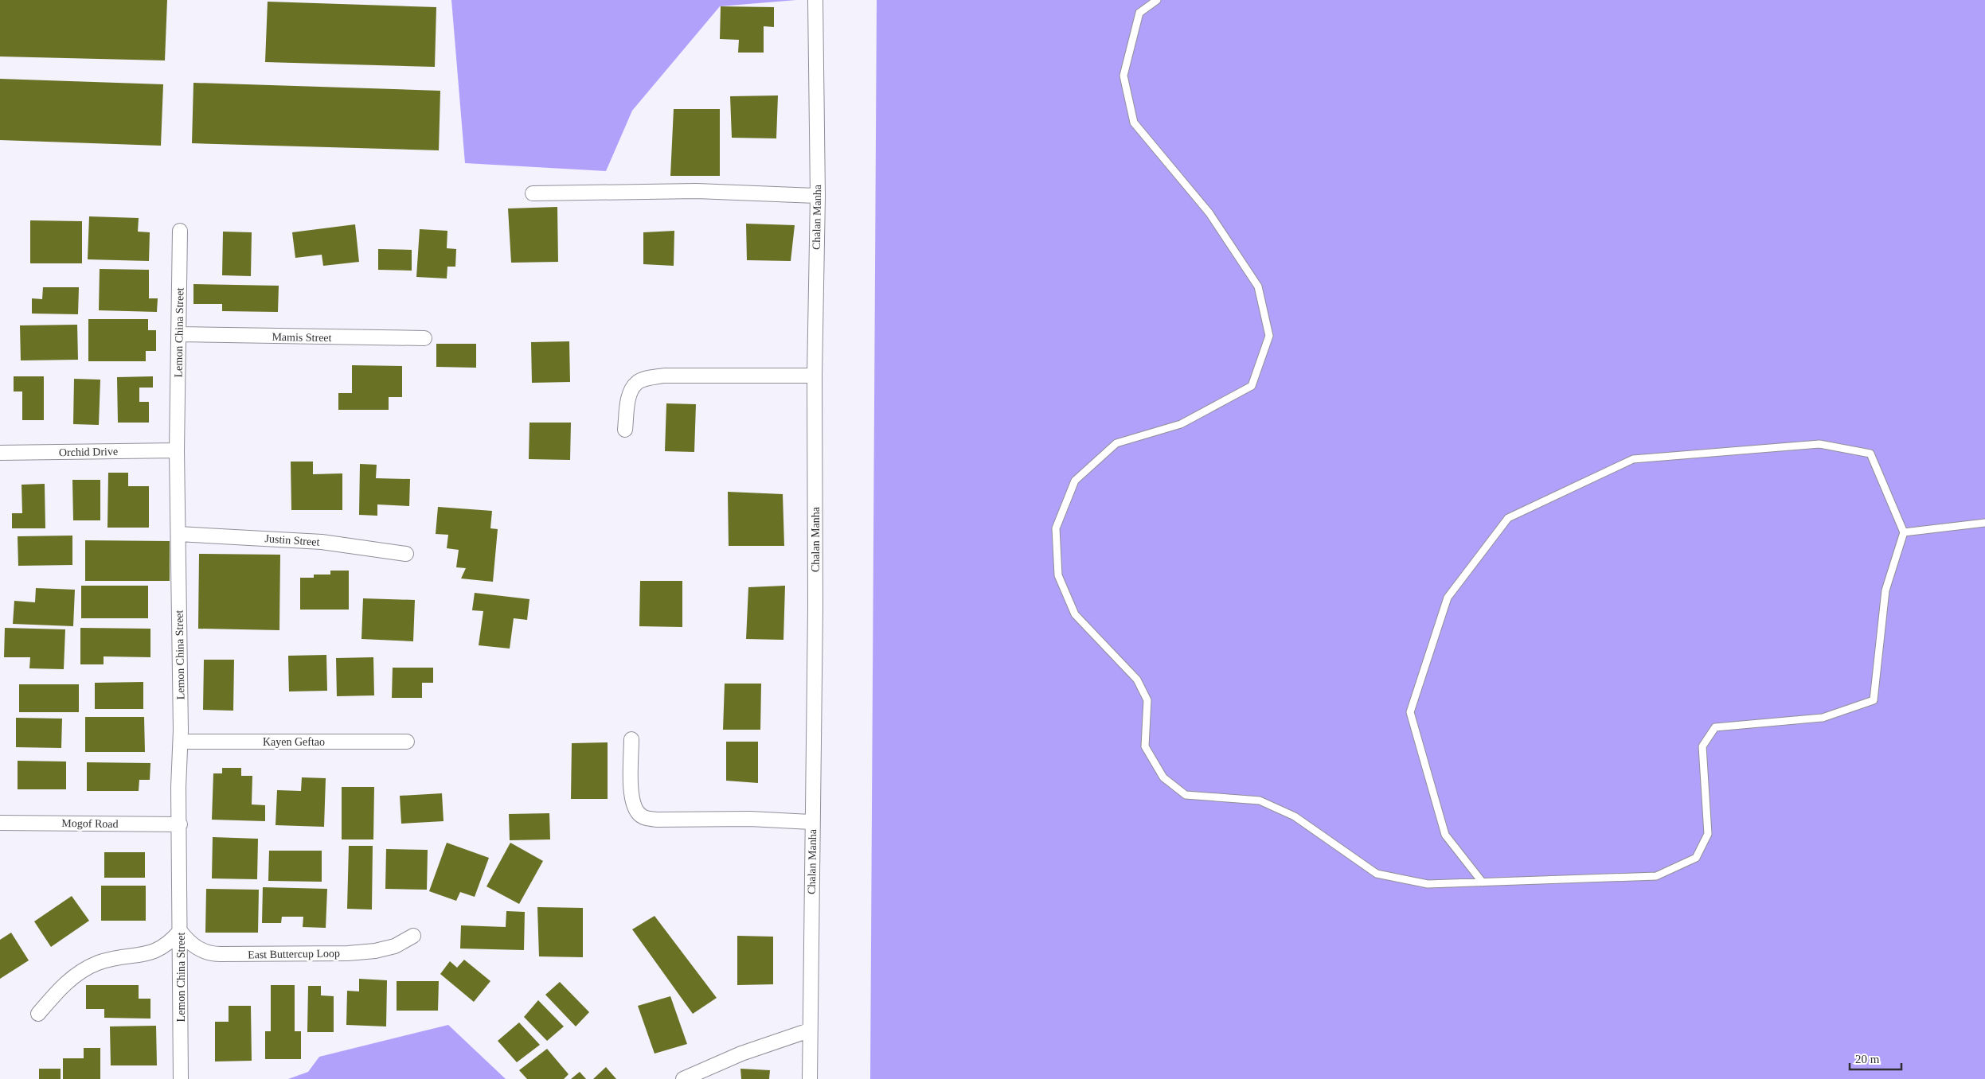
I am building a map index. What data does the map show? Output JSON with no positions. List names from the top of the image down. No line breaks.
{"streets":{"street":["Chalan Manha","Lemon China Street","Mamis Street","Orchid Drive","Justin Street","Kayen Geftao","Mogof Road","East Buttercup Loop"]},"crossings":[["Lemon China Street","Mamis Street"],["Lemon China Street","Orchid Drive"],["Lemon China Street","Justin Street"],["Lemon China Street","Kayen Geftao"],["Lemon China Street","Mogof Road"],["Lemon China Street","East Buttercup Loop"]],"scale_bar":"20 m"}
